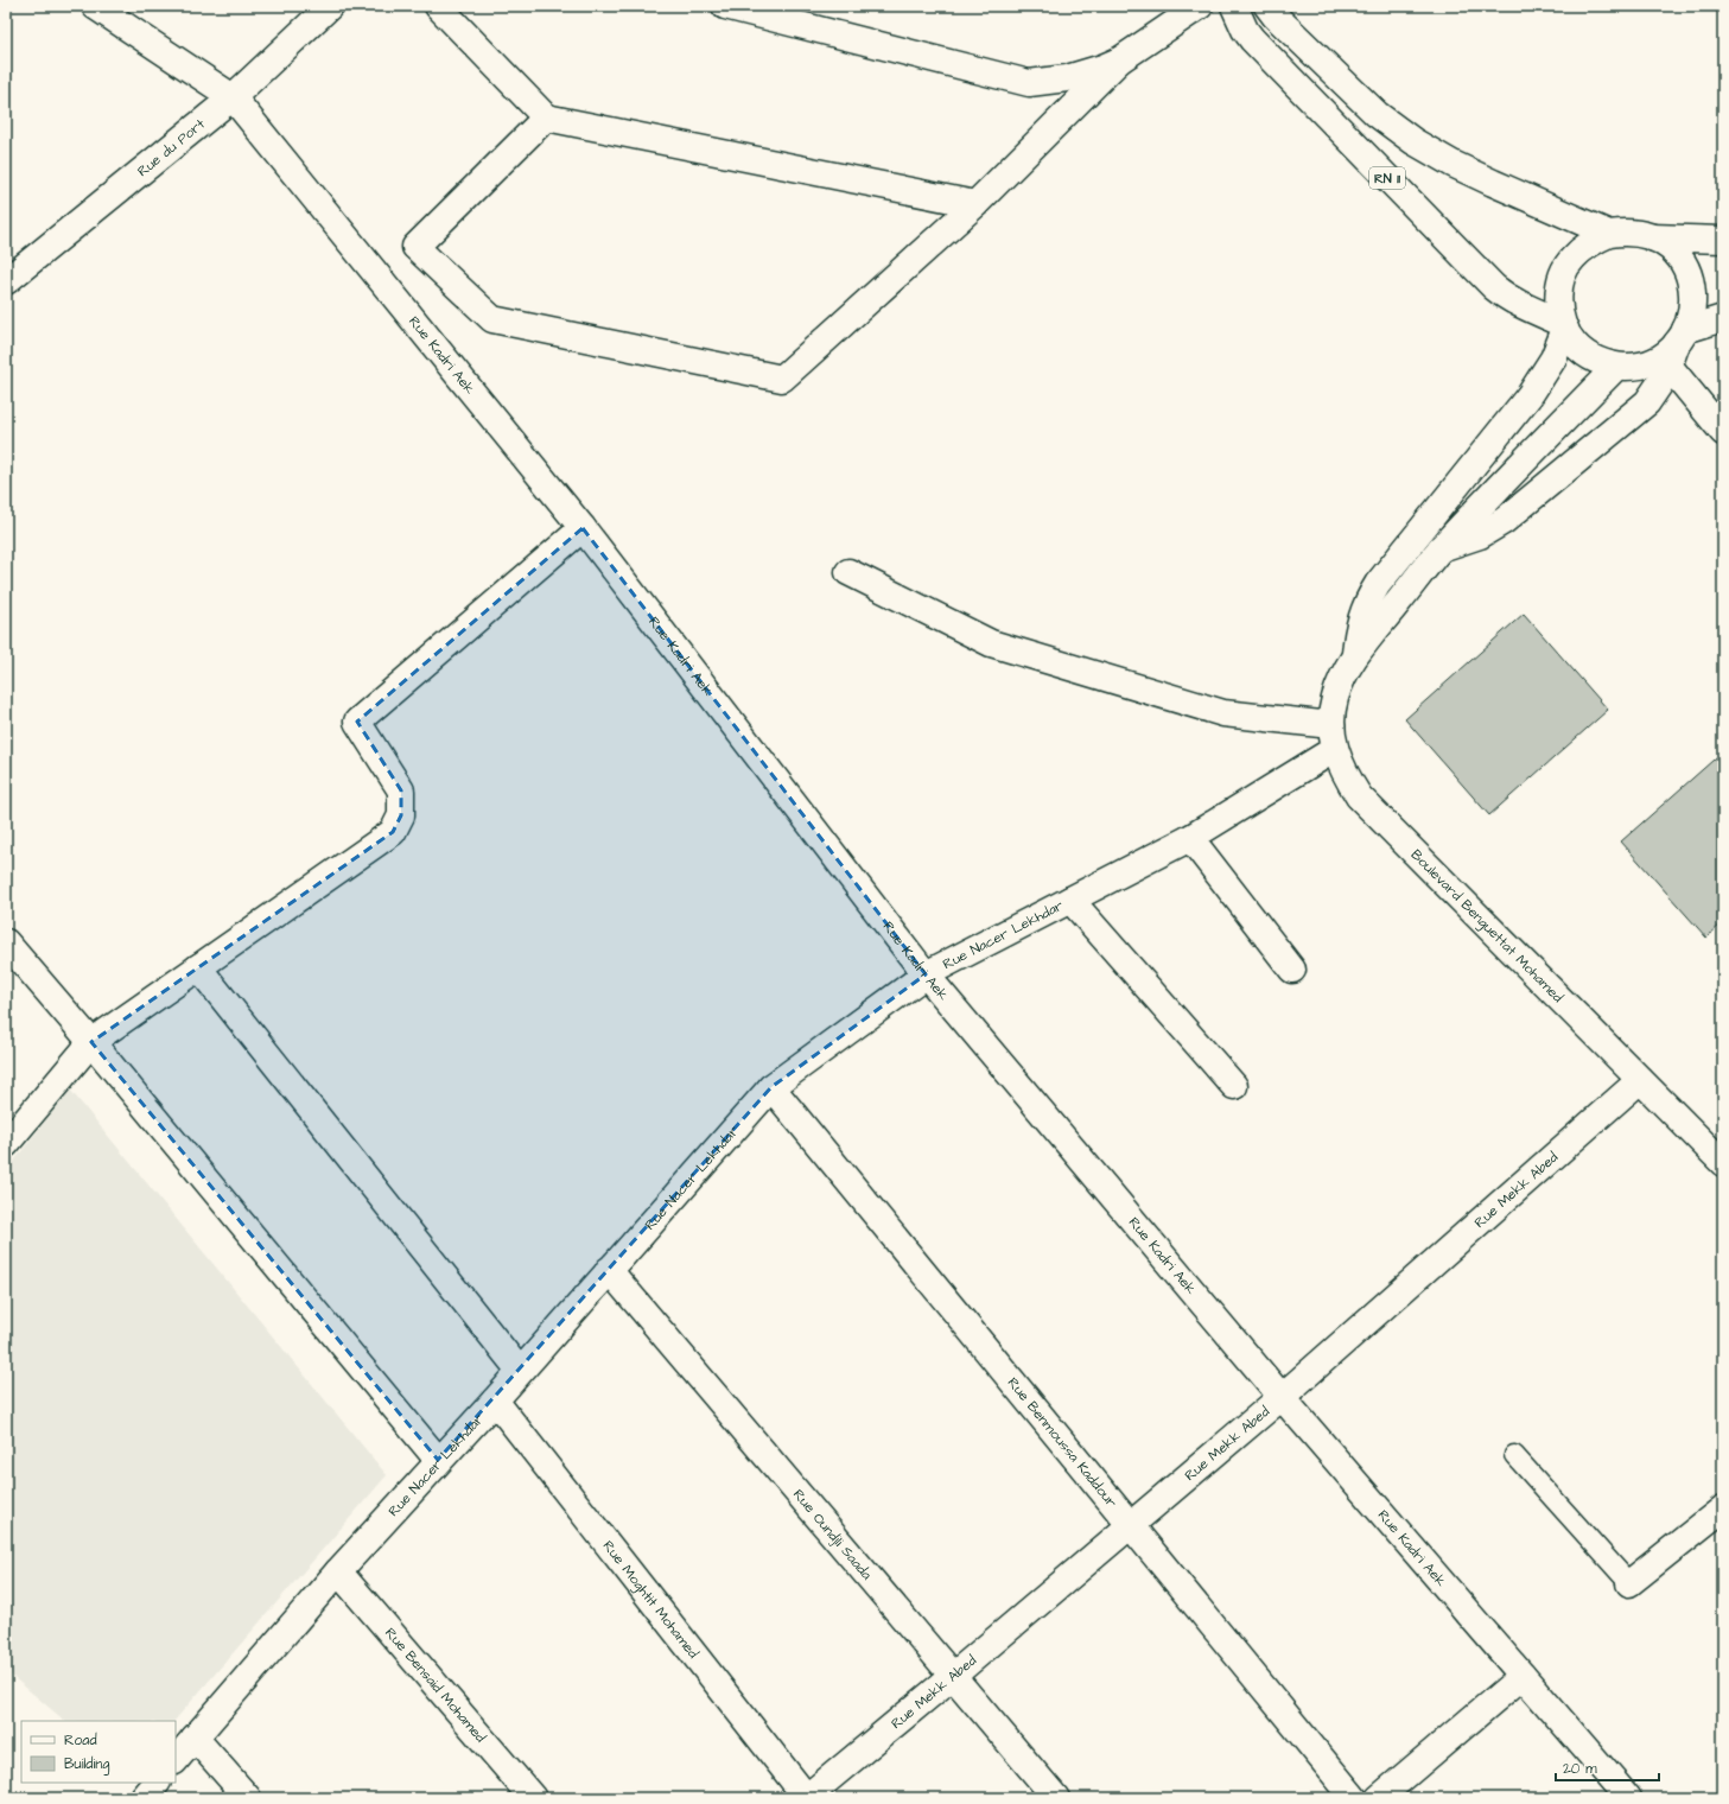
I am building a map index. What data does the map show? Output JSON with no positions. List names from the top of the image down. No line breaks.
{"streets":{"street":["Rue du Port","RN 11","Rue Kadri Aek","Boulevard Benguettat Mohamed","Rue Nacer Lekhdar","Rue Mekk Abed","Rue Benmoussa Kaddour","Rue Oundjli Saada","Rue Moghtit Mohamed","Rue Bensaid Mohamed"]},"crossings":[["Rue du Port","Rue Kadri Aek"],["RN 11","Boulevard Benguettat Mohamed"],["Rue Kadri Aek","Rue Nacer Lekhdar"],["Rue Kadri Aek","Rue Mekk Abed"],["Boulevard Benguettat Mohamed","Rue Nacer Lekhdar"],["Boulevard Benguettat Mohamed","Rue Mekk Abed"],["Rue Nacer Lekhdar","Rue Benmoussa Kaddour"],["Rue Nacer Lekhdar","Rue Oundjli Saada"],["Rue Nacer Lekhdar","Rue Moghtit Mohamed"],["Rue Nacer Lekhdar","Rue Bensaid Mohamed"],["Rue Mekk Abed","Rue Benmoussa Kaddour"],["Rue Mekk Abed","Rue Oundjli Saada"],["Rue Mekk Abed","Rue Moghtit Mohamed"]],"legend":["Road","Building"],"scale_bar":"20 m"}
